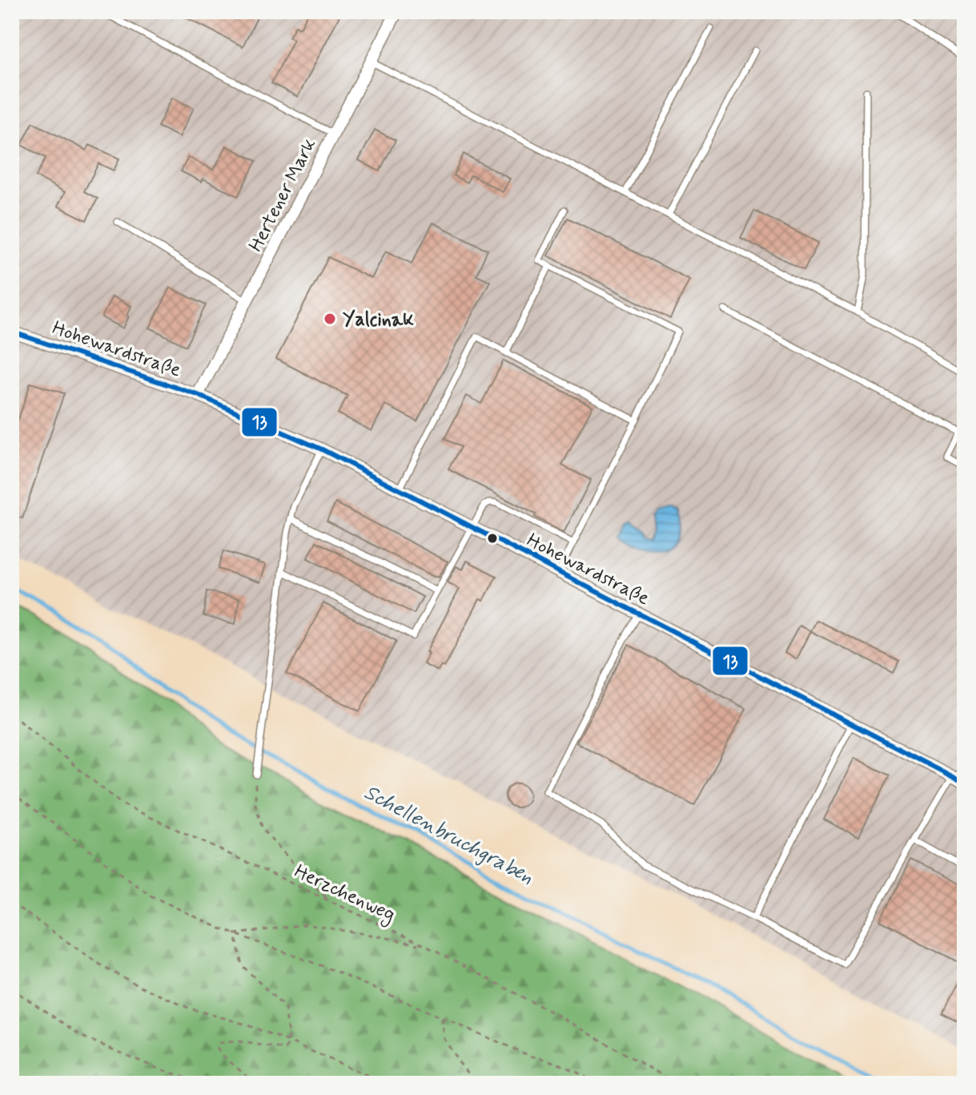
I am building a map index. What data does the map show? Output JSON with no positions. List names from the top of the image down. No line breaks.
{"streets":{"street":["Hertener Mark","Hohewardstraße"],"path":["Herzchenweg"]},"crossings":[["Hertener Mark","Hohewardstraße"]],"water":["Schellenbruchgraben"],"places":["Yalcinak"],"lines":["transit line 13"]}
